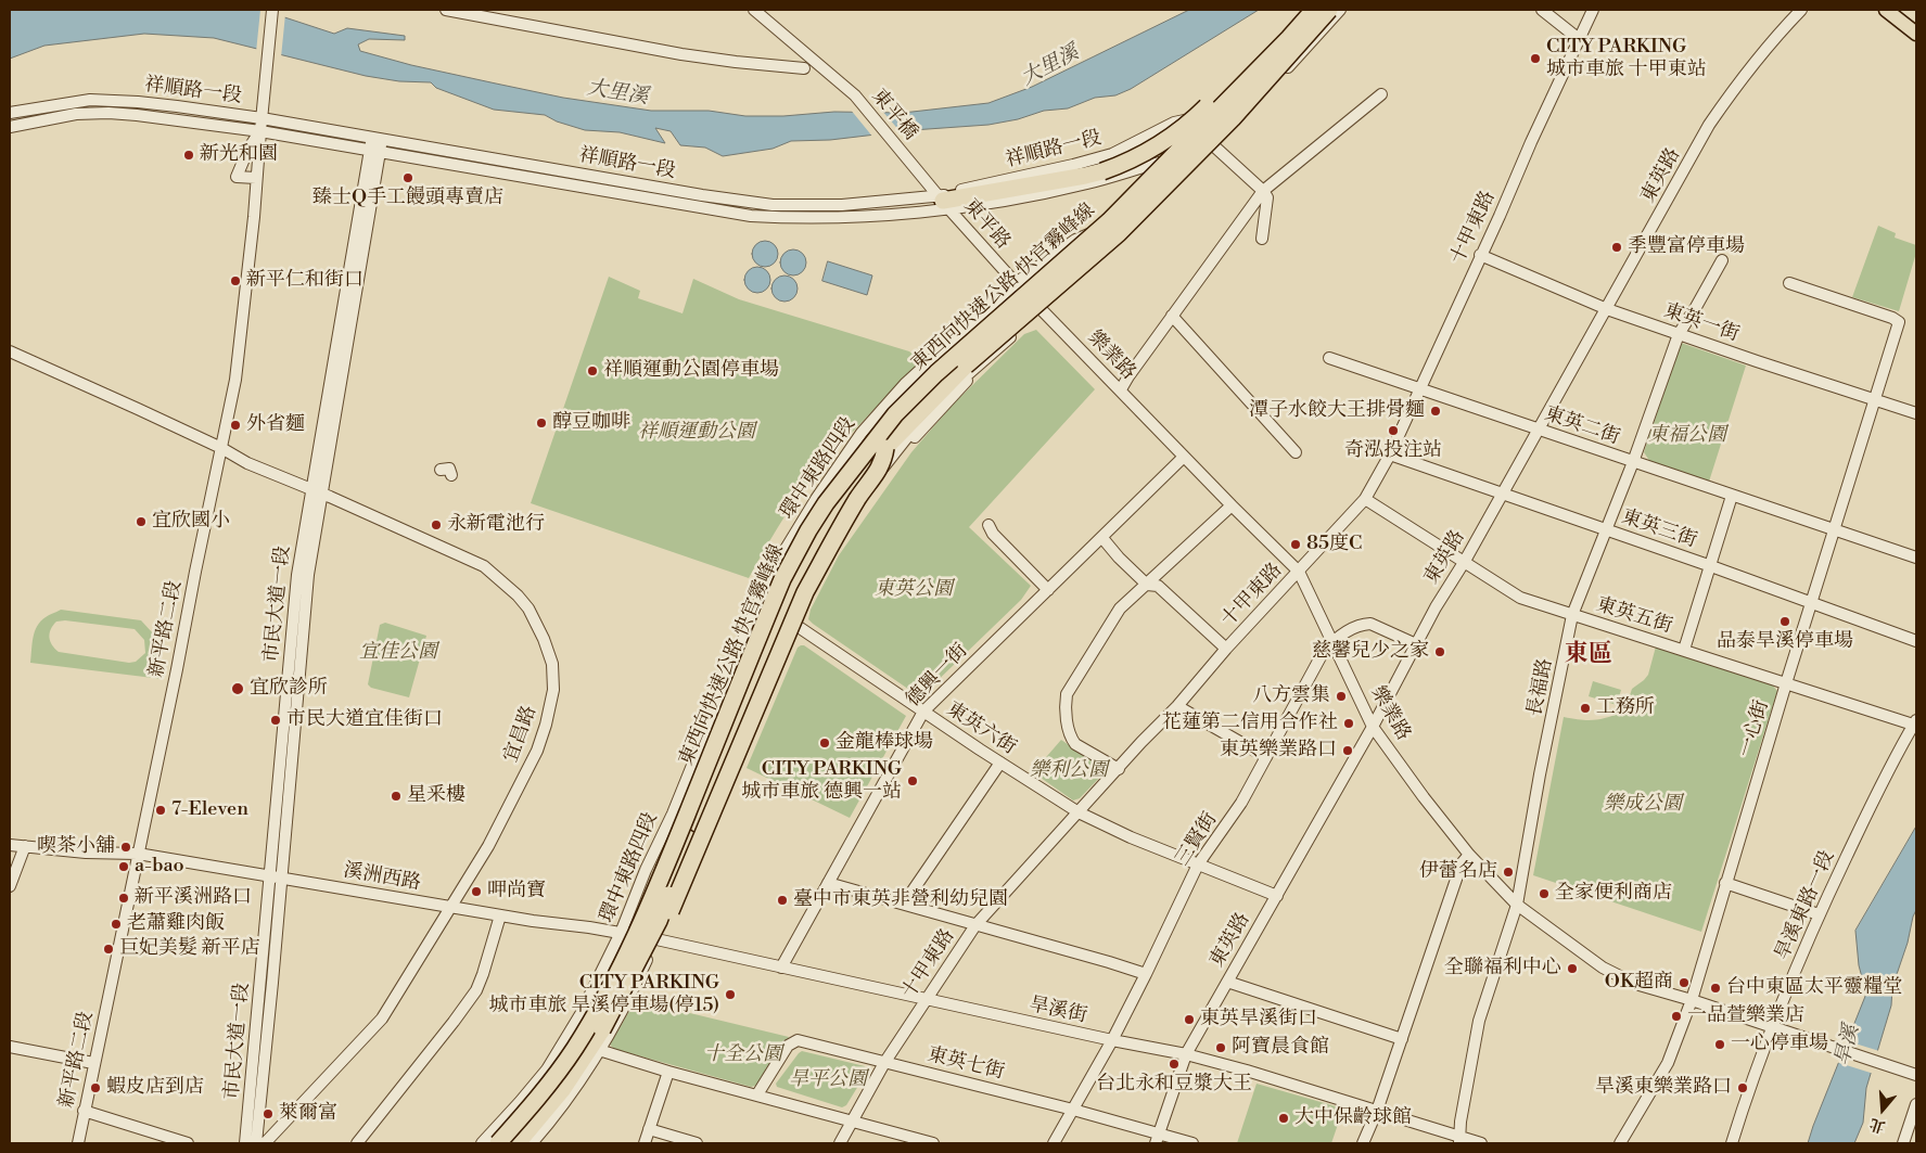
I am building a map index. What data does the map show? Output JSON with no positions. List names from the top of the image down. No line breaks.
{"streets":{"highway":["東西向快速公路 快官霧峰線"],"street":["祥順路一段","東平橋","東英路","東平路","十甲東路","東英一街","樂業路","東英二街","環中東路四段","東英三街","市民大道一段","東英五街","新平路二段","德興一街","長福路","東英六街","一心街","宜昌路","三賢街","溪洲西路","旱溪東路一段","旱溪街","東英七街"]},"crossings":[["祥順路一段","東平橋"],["祥順路一段","東平路"],["祥順路一段","環中東路四段"],["祥順路一段","市民大道一段"],["祥順路一段","新平路二段"],["東平橋","東平路"],["東英路","東英一街"],["東英路","樂業路"],["東英路","東英二街"],["東英路","東英三街"],["東英路","東英五街"],["東英路","東英六街"],["東英路","三賢街"],["東英路","旱溪街"],["東英路","東英七街"],["東平路","樂業路"],["東平路","環中東路四段"],["十甲東路","東英一街"],["十甲東路","樂業路"],["十甲東路","東英二街"],["十甲東路","東英三街"],["十甲東路","東英五街"],["十甲東路","東英六街"],["十甲東路","旱溪街"],["十甲東路","東英七街"],["東英一街","長福路"],["東英一街","一心街"],["樂業路","環中東路四段"],["樂業路","德興一街"],["樂業路","長福路"],["樂業路","一心街"],["樂業路","三賢街"],["樂業路","旱溪東路一段"],["東英二街","長福路"],["東英二街","一心街"],["環中東路四段","東英六街"],["環中東路四段","溪洲西路"],["環中東路四段","旱溪街"],["東英三街","長福路"],["東英三街","一心街"],["市民大道一段","宜昌路"],["市民大道一段","溪洲西路"],["東英五街","長福路"],["東英五街","一心街"],["東英五街","旱溪東路一段"],["新平路二段","宜昌路"],["新平路二段","溪洲西路"],["德興一街","東英六街"],["德興一街","旱溪街"],["長福路","旱溪街"],["東英六街","三賢街"],["宜昌路","溪洲西路"],["三賢街","旱溪街"],["三賢街","東英七街"],["溪洲西路","旱溪街"]],"districts":["東區"],"water":["大里溪","旱溪"],"parks":["祥順運動公園","東福公園","東英公園","宜佳公園","樂利公園","樂成公園","十全公園","旱平公園"],"places":["CITY PARKING 城市車旅 十甲東站","新光和園","臻士Q手工饅頭專賣店","季豐富停車場","新平仁和街口","祥順運動公園停車場","潭子水餃大王排骨麵","醇豆咖啡","外省麵","奇泓投注站","宜欣國小","永新電池行","85度C","品泰旱溪停車場","慈馨兒少之家","宜欣診所","八方雲集","工務所","市民大道宜佳街口","花蓮第二信用合作社","金龍棒球場","東英樂業路口","CITY PARKING 城市車旅 德興一站","星釆樓","7-Eleven","喫茶小舖","a-bao","伊蕾名店","呷尚寶","全家便利商店","新平溪洲路口","臺中市東英非營利幼兒園","老蕭雞肉飯","巨妃美髮 新平店","全聯福利中心","OK超商","台中東區太平靈糧堂","CITY PARKING 城市車旅 旱溪停車場(停15)","一品萱樂業店","東英旱溪街口","一心停車場","阿寶晨食館","台北永和豆漿大王","蝦皮店到店","旱溪東樂業路口","萊爾富","大中保齡球館"],"north":"bottom"}
